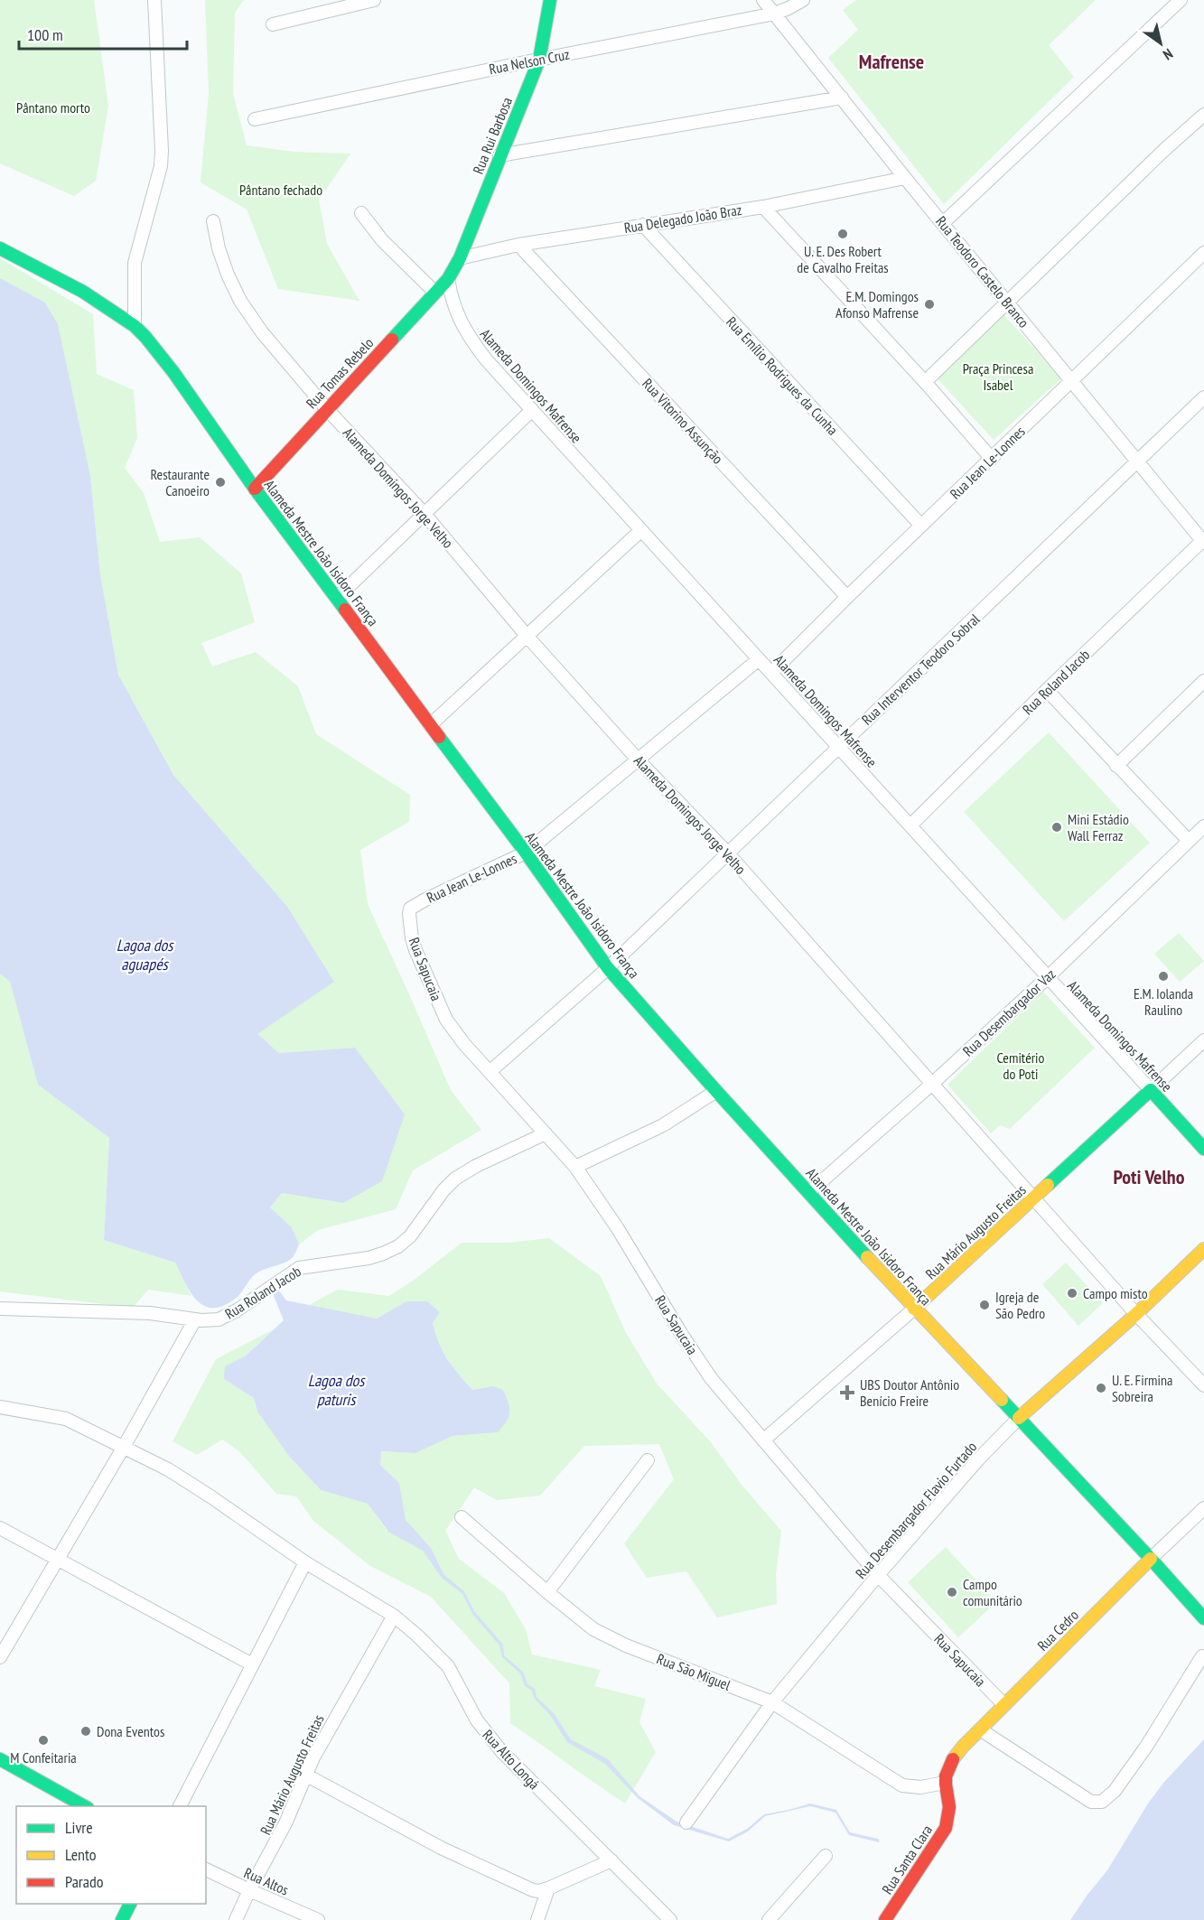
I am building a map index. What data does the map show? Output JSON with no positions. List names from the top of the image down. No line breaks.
{"streets":{"main road":["Rua Rui Barbosa","Rua Tomas Rebelo","Alameda Domingos Mafrense","Alameda Mestre João Isidoro França","Rua Mário Augusto Freitas","Rua Desembargador Flavio Furtado","Rua Cedro","Rua Santa Clara"],"street":["Rua Nelson Cruz","Rua Delegado João Braz","Rua Teodoro Castelo Branco","Rua Emílio Rodrigues da Cunha","Rua Vitorino Assunção","Rua Jean Le-Lonnes","Alameda Domingos Jorge Velho","Rua Interventor Teodoro Sobral","Rua Roland Jacob","Rua Sapucaia","Rua Desembargador Vaz","Rua São Miguel","Rua Alto Longá","Rua Altos"]},"crossings":[["Rua Nelson Cruz","Rua Rui Barbosa"],["Rua Nelson Cruz","Rua Teodoro Castelo Branco"],["Rua Rui Barbosa","Rua Delegado João Braz"],["Rua Rui Barbosa","Rua Tomas Rebelo"],["Rua Rui Barbosa","Alameda Domingos Mafrense"],["Rua Delegado João Braz","Rua Teodoro Castelo Branco"],["Rua Delegado João Braz","Rua Emílio Rodrigues da Cunha"],["Rua Delegado João Braz","Rua Vitorino Assunção"],["Rua Teodoro Castelo Branco","Rua Jean Le-Lonnes"],["Rua Teodoro Castelo Branco","Rua Interventor Teodoro Sobral"],["Rua Teodoro Castelo Branco","Rua Roland Jacob"],["Rua Tomas Rebelo","Alameda Domingos Mafrense"],["Rua Tomas Rebelo","Alameda Domingos Jorge Velho"],["Rua Tomas Rebelo","Alameda Mestre João Isidoro França"],["Rua Emílio Rodrigues da Cunha","Rua Jean Le-Lonnes"],["Alameda Domingos Mafrense","Rua Jean Le-Lonnes"],["Alameda Domingos Mafrense","Rua Interventor Teodoro Sobral"],["Alameda Domingos Mafrense","Rua Roland Jacob"],["Alameda Domingos Mafrense","Rua Desembargador Vaz"],["Alameda Domingos Mafrense","Rua Mário Augusto Freitas"],["Rua Vitorino Assunção","Rua Jean Le-Lonnes"],["Rua Jean Le-Lonnes","Alameda Domingos Jorge Velho"],["Rua Jean Le-Lonnes","Alameda Mestre João Isidoro França"],["Rua Jean Le-Lonnes","Rua Sapucaia"],["Alameda Domingos Jorge Velho","Rua Interventor Teodoro Sobral"],["Alameda Domingos Jorge Velho","Rua Desembargador Vaz"],["Alameda Domingos Jorge Velho","Rua Mário Augusto Freitas"],["Alameda Domingos Jorge Velho","Rua Desembargador Flavio Furtado"],["Alameda Mestre João Isidoro França","Rua Interventor Teodoro Sobral"],["Alameda Mestre João Isidoro França","Rua Desembargador Vaz"],["Alameda Mestre João Isidoro França","Rua Mário Augusto Freitas"],["Alameda Mestre João Isidoro França","Rua Desembargador Flavio Furtado"],["Alameda Mestre João Isidoro França","Rua Cedro"],["Rua Interventor Teodoro Sobral","Rua Sapucaia"],["Rua Roland Jacob","Rua Sapucaia"],["Rua Sapucaia","Rua Mário Augusto Freitas"],["Rua Sapucaia","Rua Desembargador Flavio Furtado"],["Rua Sapucaia","Rua Cedro"],["Rua Mário Augusto Freitas","Rua Alto Longá"],["Rua Mário Augusto Freitas","Rua Altos"],["Rua Desembargador Flavio Furtado","Rua São Miguel"],["Rua Cedro","Rua São Miguel"],["Rua Cedro","Rua Santa Clara"],["Rua São Miguel","Rua Santa Clara"]],"districts":["Mafrense","Poti Velho"],"water":["Lagoa dos aguapés","Lagoa dos paturis"],"parks":["Pântano morto","Pântano fechado","Praça Princesa Isabel","Cemitério do Poti"],"places":{"other":["U. E. Des Robert de Cavalho Freitas","E.M. Domingos Afonso Mafrense","Restaurante Canoeiro","Mini Estádio Wall Ferraz","E.M. Iolanda Raulino","Campo misto","Igreja de São Pedro","U. E. Firmina Sobreira","Campo comunitário","Dona Eventos","M Confeitaria"],"health":["UBS Doutor Antônio Benício Freire"]},"legend":["Livre","Lento","Parado"],"scale_bar":"100 m","north":"bottom right"}
